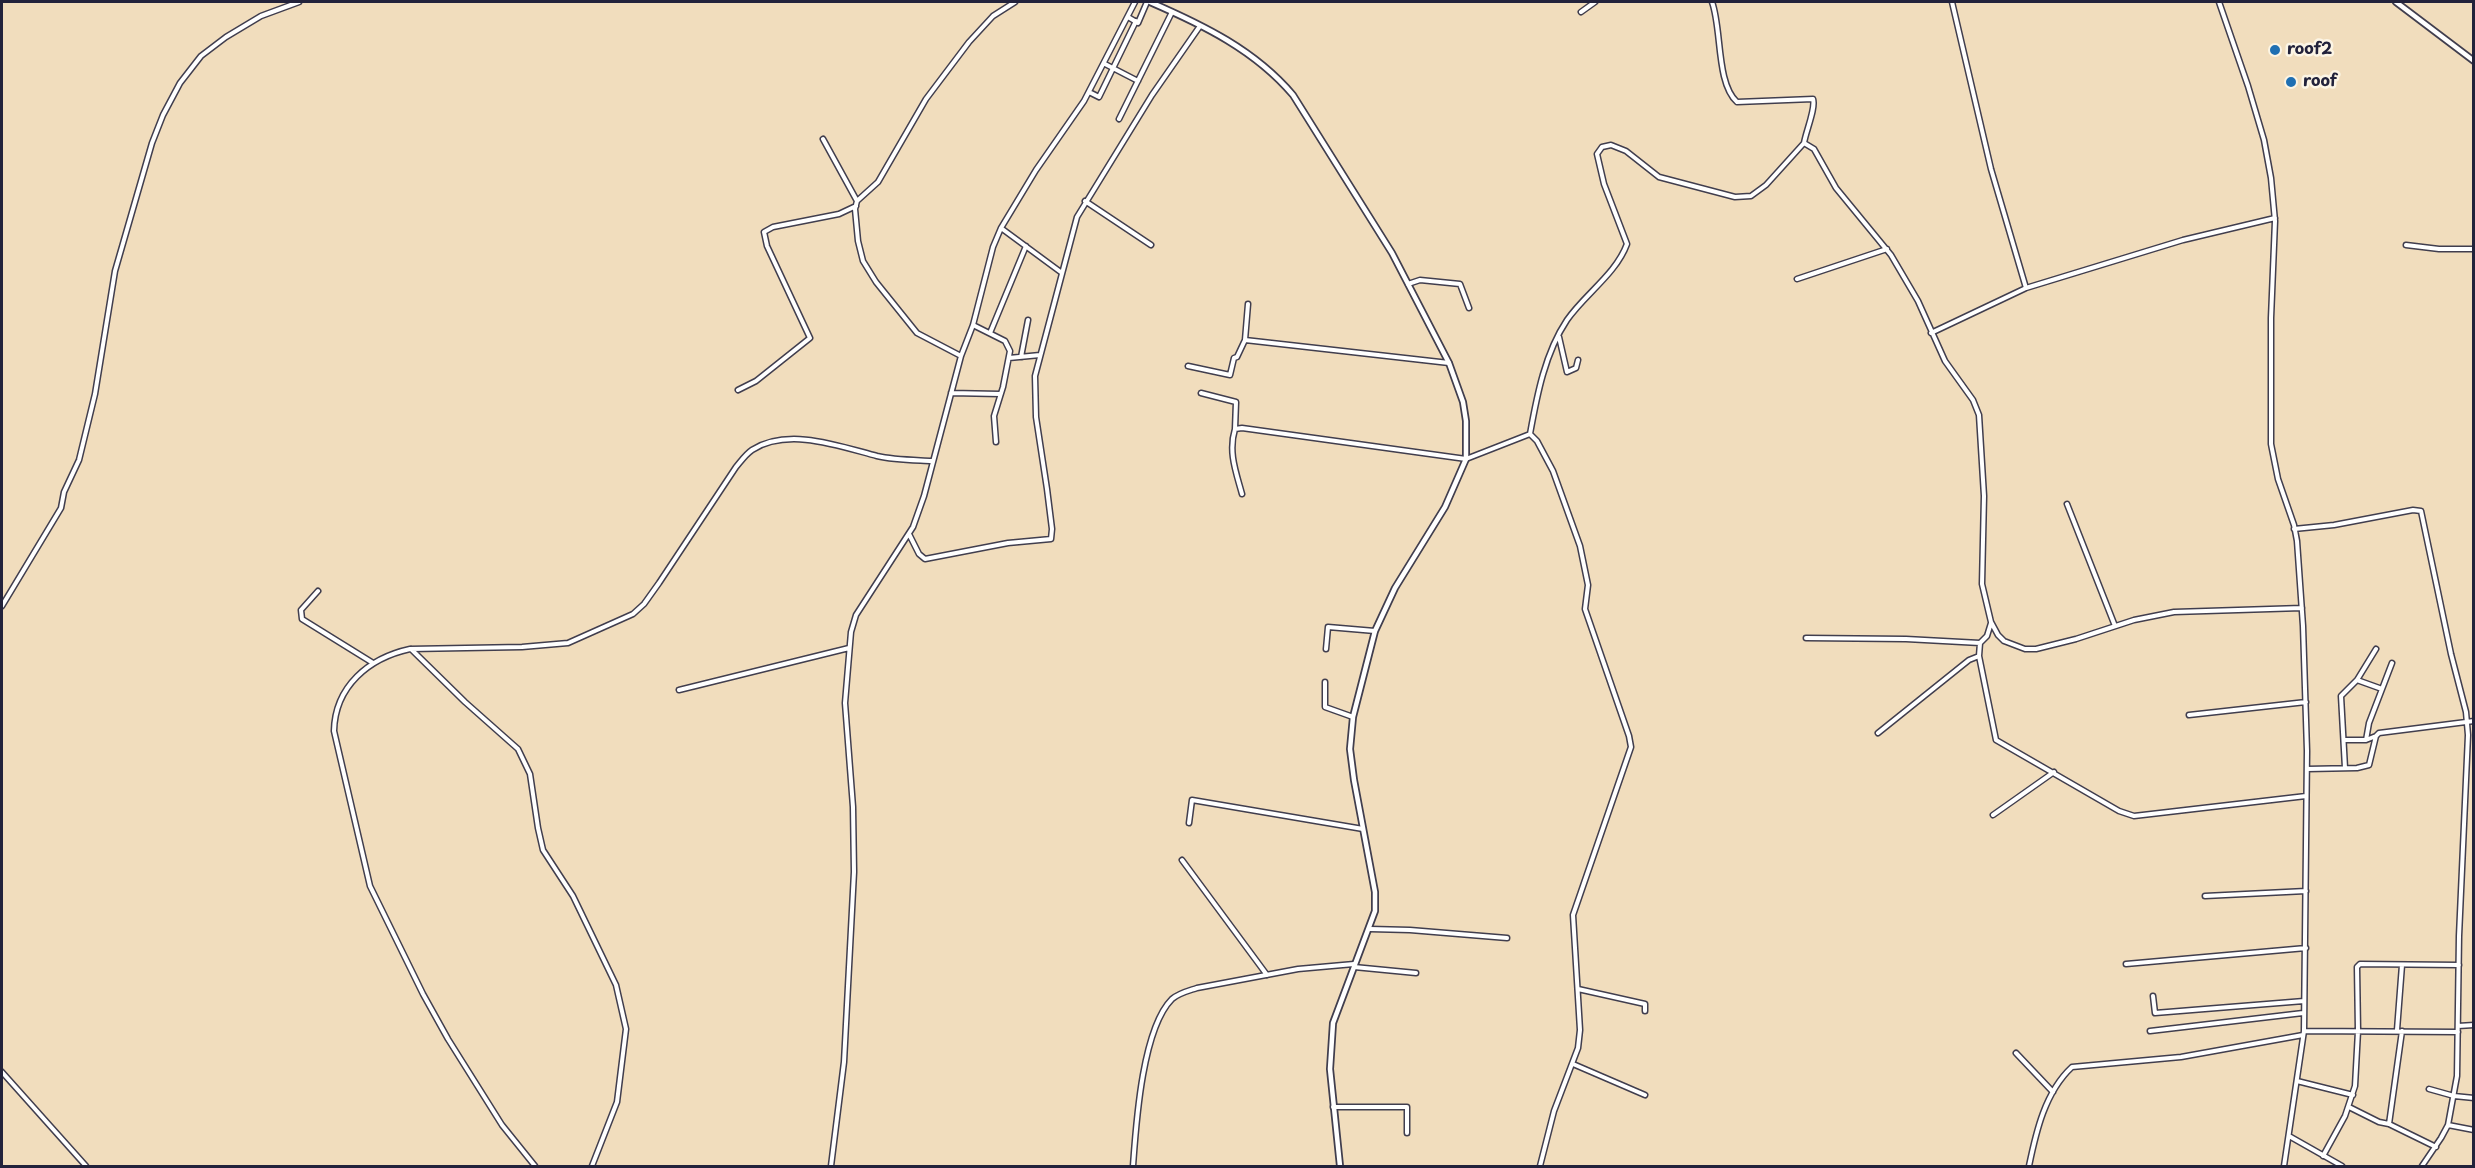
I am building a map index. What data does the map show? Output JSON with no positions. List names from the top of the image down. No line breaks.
{"places":["roof2","roof"]}
